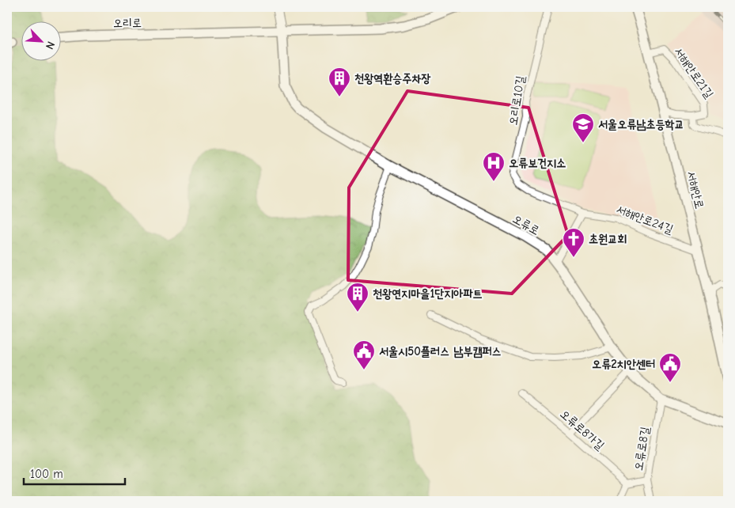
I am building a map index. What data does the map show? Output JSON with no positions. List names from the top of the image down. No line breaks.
{"streets":{"main road":["오리로","서해안로","오류로"],"street":["서해안로21길","오리로10길","서해안로24길","오류로8가길","오류로8길"]},"crossings":[["오리로","오류로"],["서해안로21길","서해안로"],["오리로10길","서해안로24길"],["서해안로","서해안로24길"],["오류로","오류로8길"]],"places":{"building":["천왕역환승주차장","천왕연지마을1단지아파트"],"school or university":["서울오류남초등학교"],"hospital":["오류보건지소"],"church":["초원교회"],"public building":["서울시50플러스 남부캠퍼스","오류2치안센터"]},"scale_bar":"100 m","north":"bottom right"}
